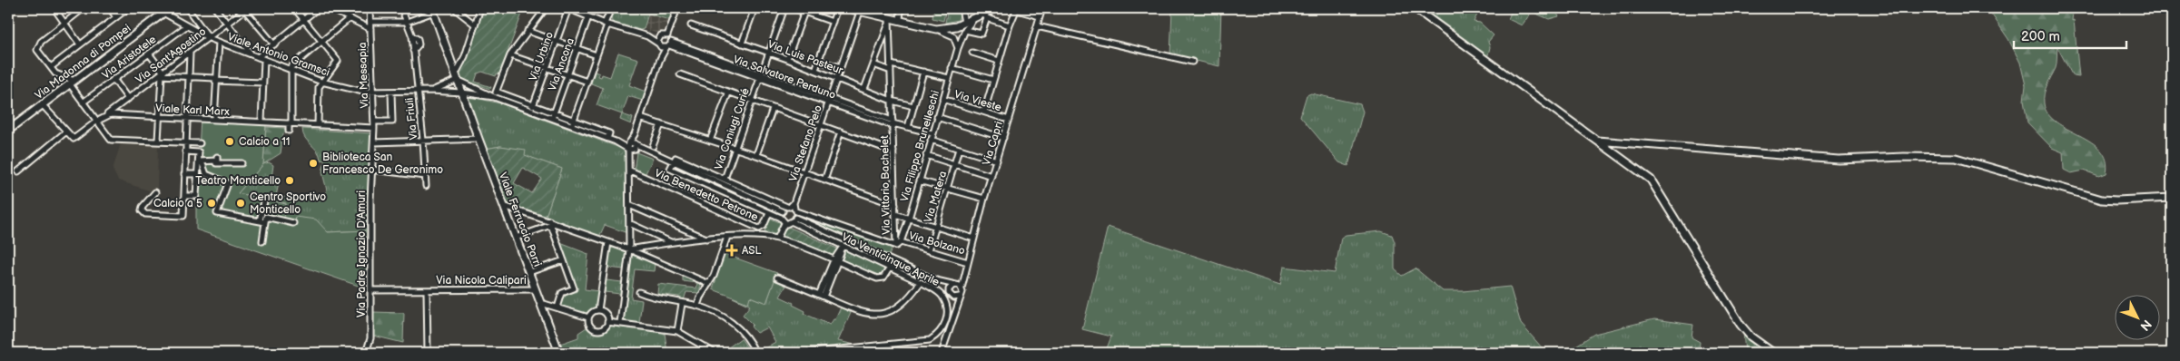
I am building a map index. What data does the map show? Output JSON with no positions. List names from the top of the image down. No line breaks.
{"streets":{"street":["Viale Antonio Gramsci","Via Sant'Agostino","Via Urbino","Via Aristotele","Via Luis Pasteur","Via Madonna di Pompei","Via Ancona","Via Messapia","Via Salvatore Perduno","Via Vieste","Viale Karl Marx","Via Friuli","Via Coniugi Curié","Via Stefano Pelo","Via Capri","Via Filippo Brunelleschi","Via Vittorio Bachelet","Via Benedetto Petrone","Via Matera","Viale Ferruccio Parri","Via Bolzano","Via Padre Ignazio D'Amuri","Via Venticinque Aprile","Via Nicola Calipari"]},"crossings":[["Viale Antonio Gramsci","Via Sant'Agostino"],["Viale Antonio Gramsci","Via Urbino"],["Viale Antonio Gramsci","Via Aristotele"],["Viale Antonio Gramsci","Via Madonna di Pompei"],["Viale Antonio Gramsci","Via Ancona"],["Viale Antonio Gramsci","Via Messapia"],["Viale Antonio Gramsci","Via Friuli"],["Viale Antonio Gramsci","Viale Ferruccio Parri"],["Via Sant'Agostino","Viale Karl Marx"],["Via Luis Pasteur","Via Coniugi Curié"],["Via Luis Pasteur","Via Stefano Pelo"],["Via Luis Pasteur","Via Vittorio Bachelet"],["Via Messapia","Viale Karl Marx"],["Via Messapia","Via Padre Ignazio D'Amuri"],["Via Salvatore Perduno","Via Coniugi Curié"],["Via Salvatore Perduno","Via Stefano Pelo"],["Via Salvatore Perduno","Via Vittorio Bachelet"],["Via Vieste","Via Capri"],["Via Vieste","Via Filippo Brunelleschi"],["Via Stefano Pelo","Via Bolzano"],["Via Capri","Via Bolzano"],["Via Filippo Brunelleschi","Via Vittorio Bachelet"],["Via Filippo Brunelleschi","Via Bolzano"],["Via Vittorio Bachelet","Via Bolzano"],["Via Matera","Via Bolzano"],["Viale Ferruccio Parri","Via Nicola Calipari"],["Via Padre Ignazio D'Amuri","Via Nicola Calipari"]],"places":{"other":["Calcio a 11","Biblioteca San Francesco De Geronimo","Teatro Monticello","Calcio a 5","Centro Sportivo Monticello"],"health":["ASL"]},"scale_bar":"200 m","north":"bottom right"}
